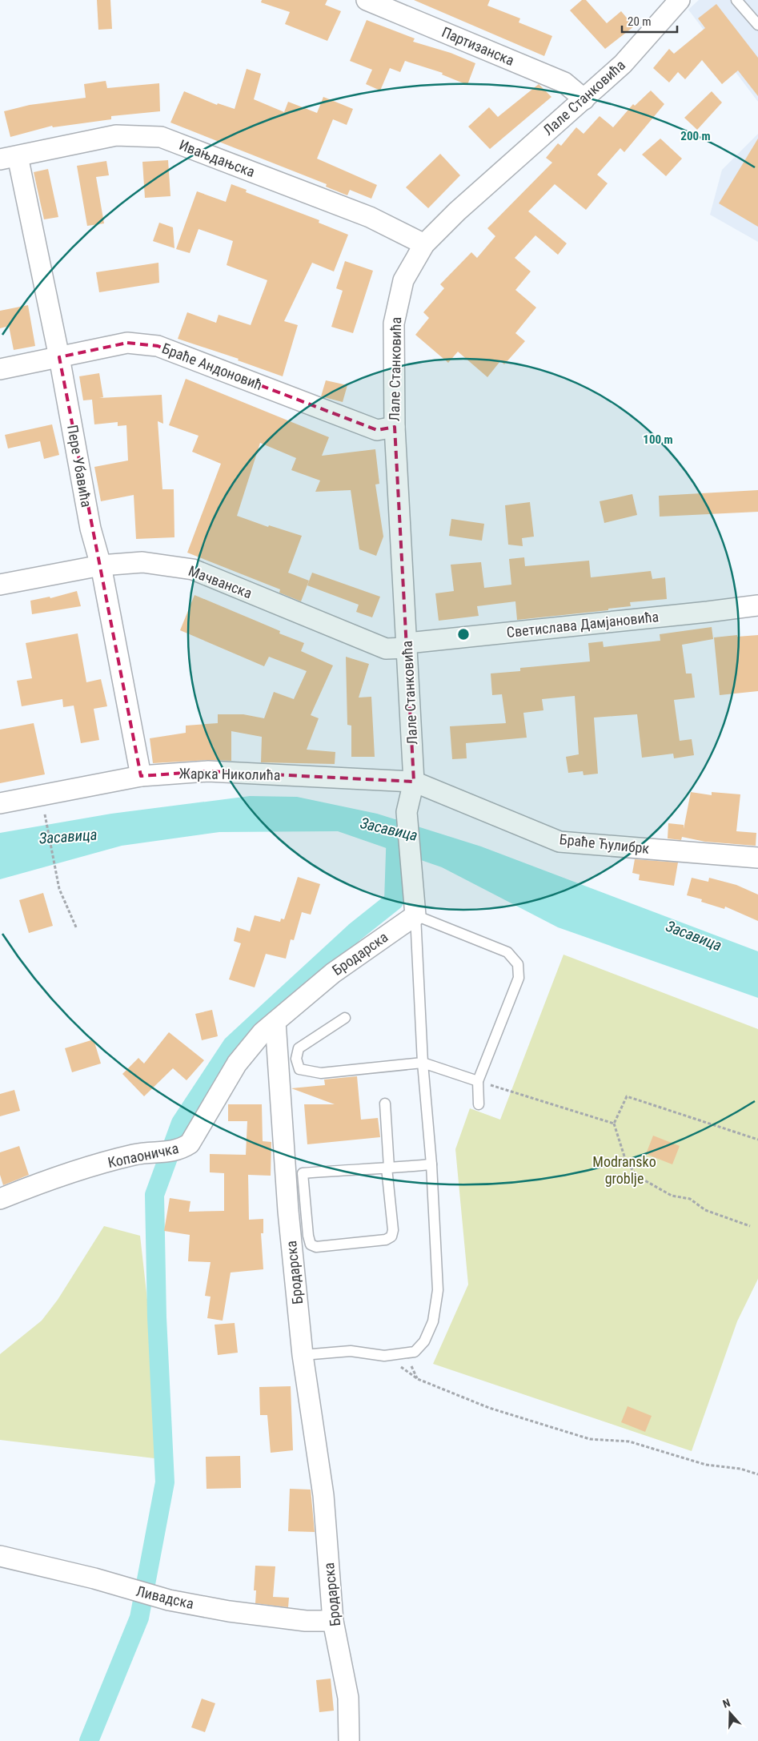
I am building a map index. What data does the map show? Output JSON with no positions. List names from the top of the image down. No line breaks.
{"streets":{"street":["Партизанска","Лале Станковића","Ивањдањска","Браће Андоновић","Пере Убавића","Мачванска","Светислава Дамјановића","Жарка Николића","Браће Ћулибрк","Бродарска","Копаоничка","Ливадска"]},"crossings":[["Партизанска","Лале Станковића"],["Лале Станковића","Ивањдањска"],["Лале Станковића","Браће Андоновић"],["Лале Станковића","Мачванска"],["Лале Станковића","Светислава Дамјановића"],["Лале Станковића","Жарка Николића"],["Лале Станковића","Браће Ћулибрк"],["Лале Станковића","Бродарска"],["Ивањдањска","Пере Убавића"],["Браће Андоновић","Пере Убавића"],["Пере Убавића","Мачванска"],["Пере Убавића","Жарка Николића"],["Мачванска","Светислава Дамјановића"],["Жарка Николића","Браће Ћулибрк"],["Бродарска","Копаоничка"],["Бродарска","Ливадска"]],"water":["Засавица"],"parks":["Modransko groblje"],"scale_bar":"20 m","north":"top","rings":["200 m","100 m"]}
